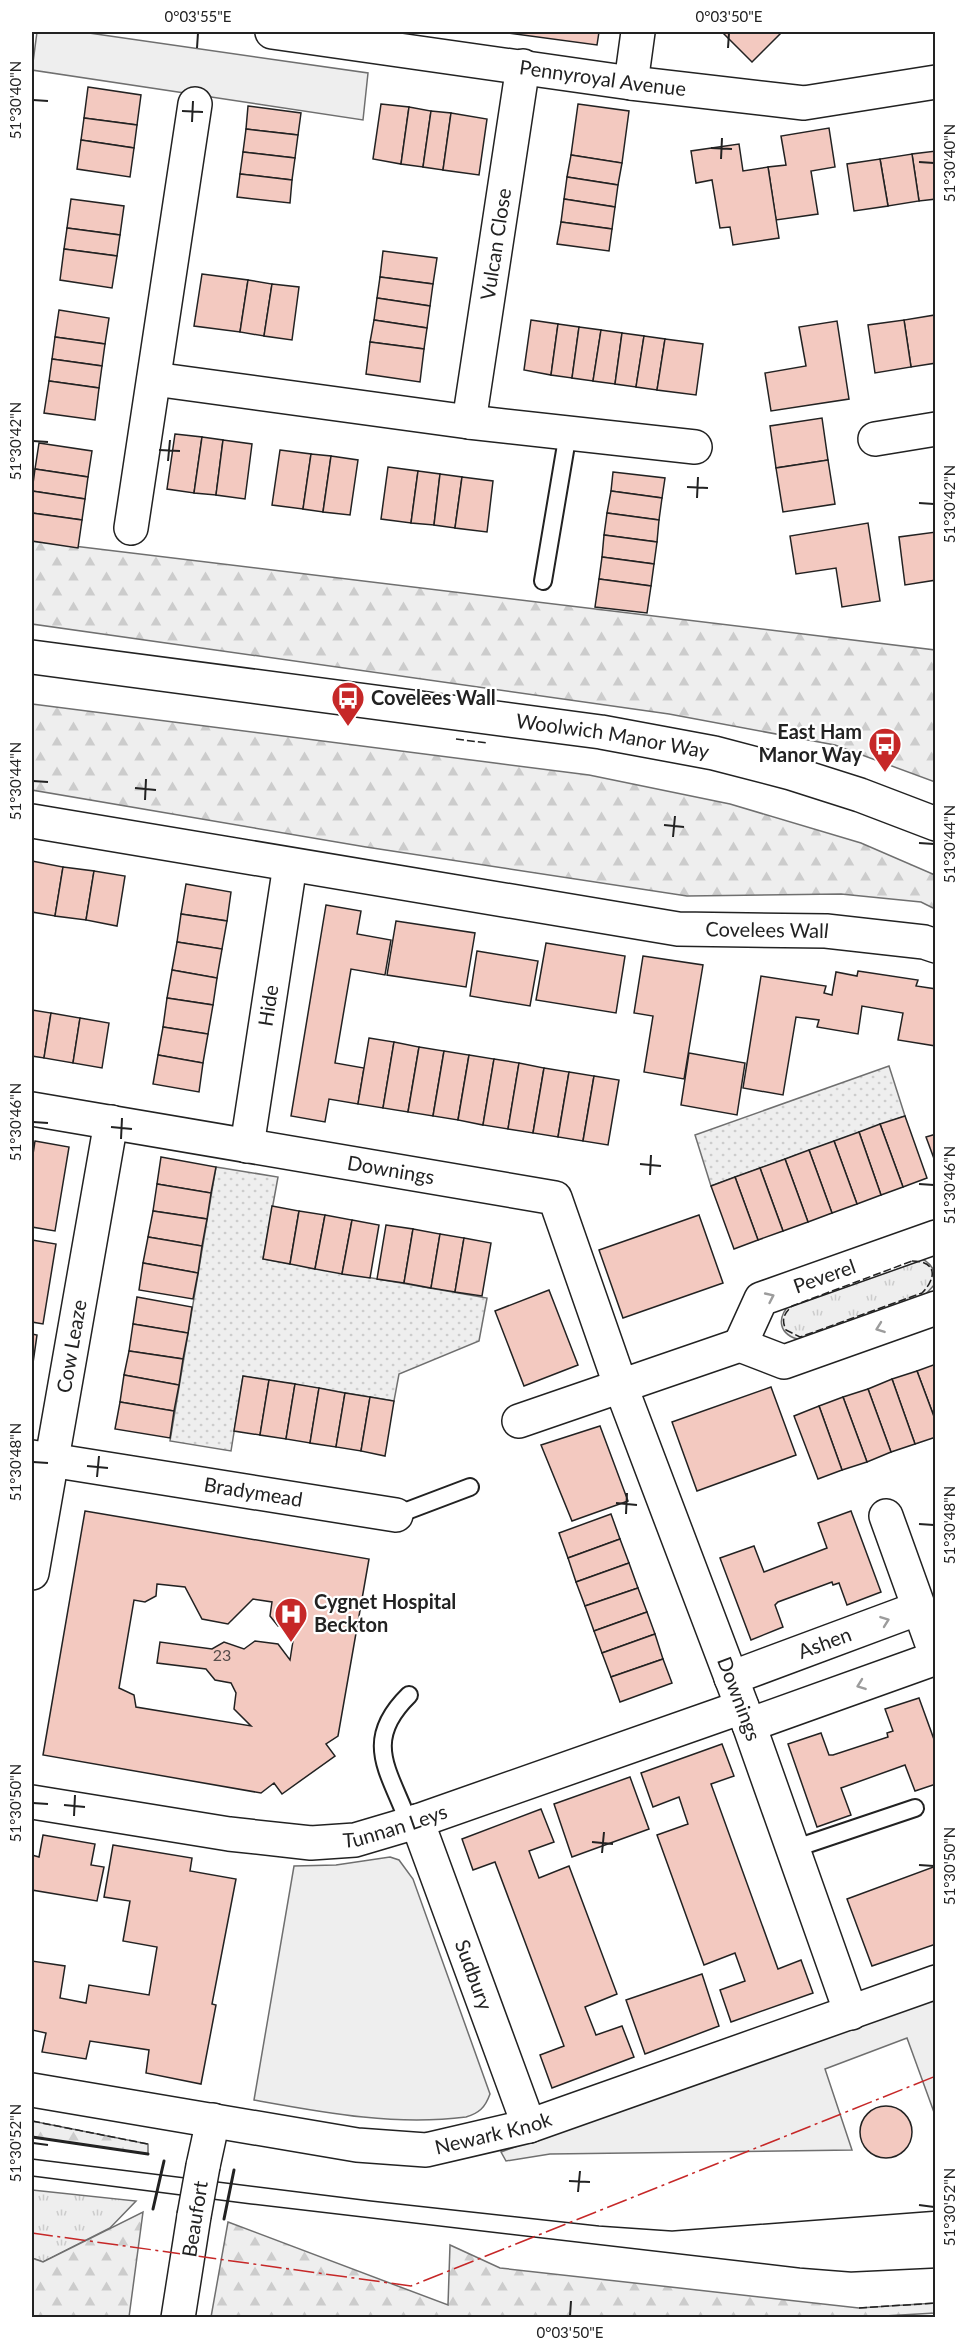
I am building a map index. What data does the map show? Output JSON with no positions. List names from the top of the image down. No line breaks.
{"streets":{"street":["Pennyroyal Avenue","Vulcan Close","Woolwich Manor Way","Covelees Wall","Hide","Downings","Peverel","Cow Leaze","Bradymead","Ashen","Tunnan Leys","Sudbury","Newark Knok","Beaufort"]},"crossings":[["Pennyroyal Avenue","Vulcan Close"],["Covelees Wall","Hide"],["Hide","Downings"],["Downings","Cow Leaze"],["Downings","Ashen"],["Downings","Tunnan Leys"],["Downings","Newark Knok"],["Cow Leaze","Bradymead"],["Ashen","Tunnan Leys"],["Tunnan Leys","Sudbury"],["Sudbury","Newark Knok"],["Newark Knok","Beaufort"]],"places":{"bus stop":["Covelees Wall","East Ham Manor Way"],"hospital":["Cygnet Hospital Beckton"]},"house_numbers":["23"],"coordinates":["0°03'55\"E","0°03'50\"E","51°30'40\"N","51°30'42\"N","51°30'44\"N","51°30'46\"N","51°30'48\"N","51°30'50\"N","51°30'52\"N"]}
